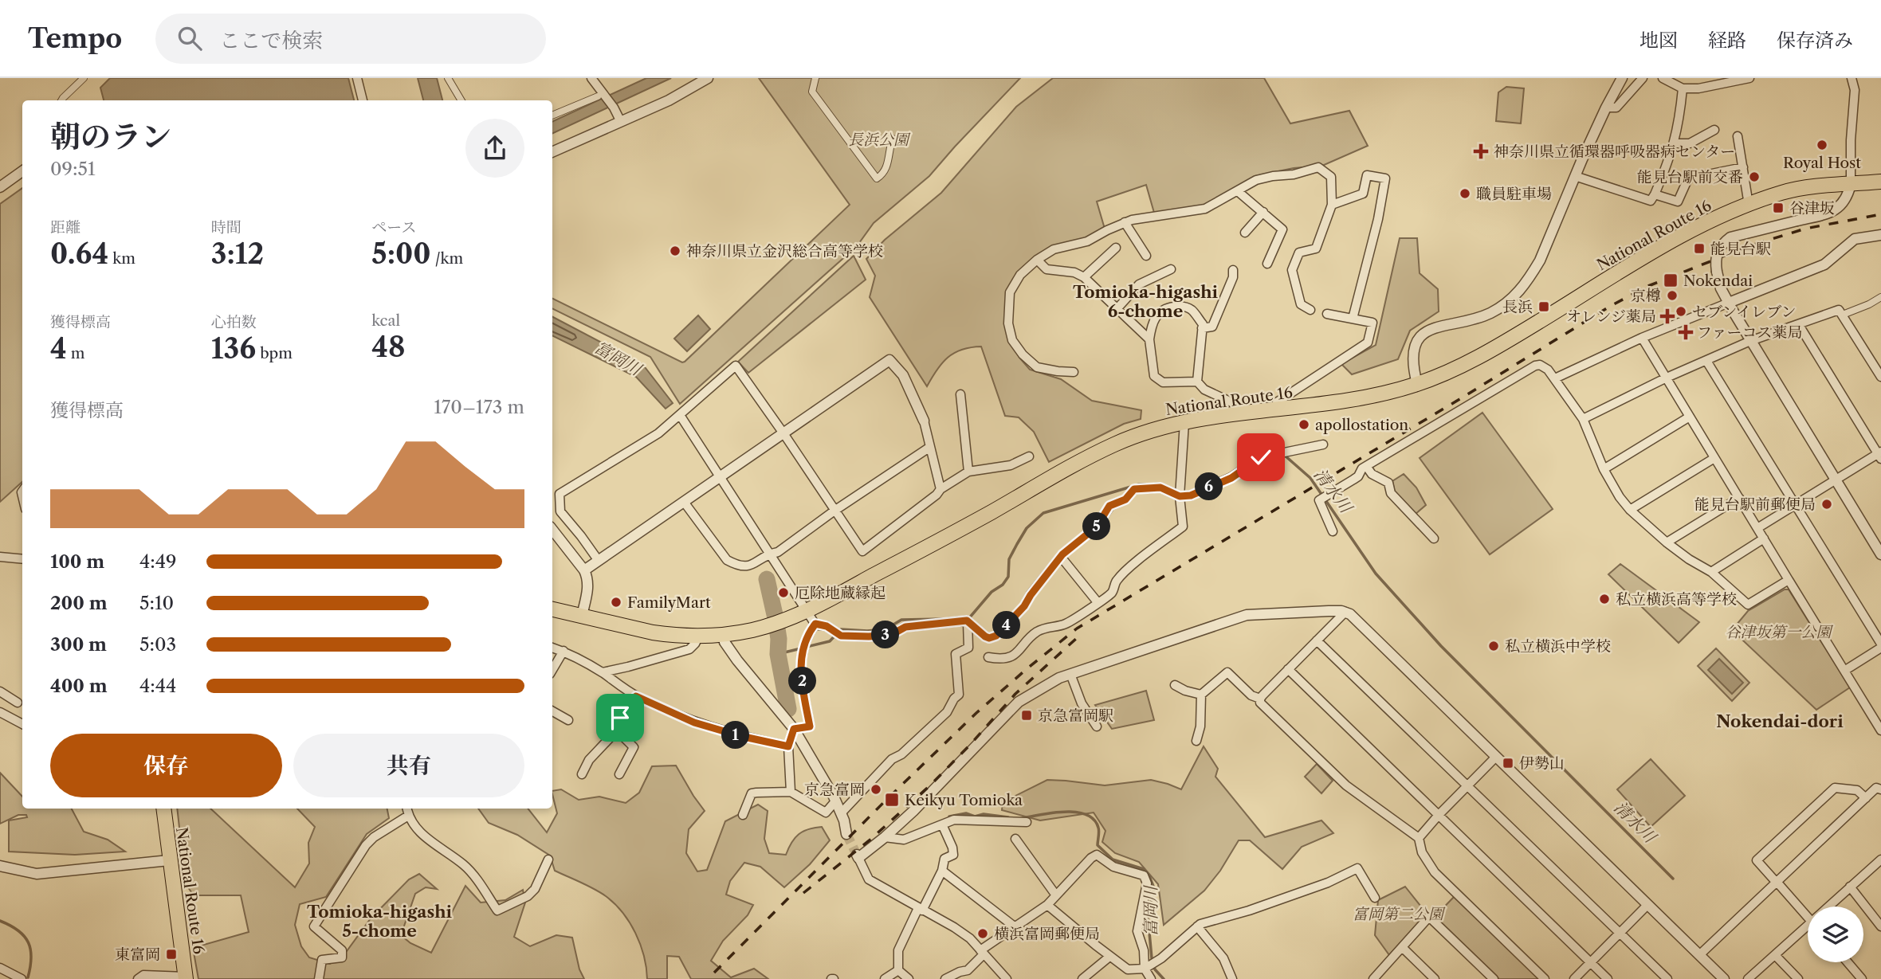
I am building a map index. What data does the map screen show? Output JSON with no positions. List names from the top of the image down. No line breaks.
{"streets":{"highway":["National Route 16"]},"districts":["Tomioka-higashi 6-chome","Nokendai-dori","Tomioka-higashi 5-chome"],"water":["富岡川","清水川"],"parks":["長浜公園","谷津坂第一公園","富岡第二公園"],"places":{"other":["Royal Host","能見台駅前交番","職員駐車場","神奈川県立金沢総合高等学校","京樽","セブンイレブン","apollostation","能見台駅前郵便局","厄除地蔵縁起","私立横浜高等学校","FamilyMart","私立横浜中学校","京急富岡","横浜富岡郵便局"],"health":["神奈川県立循環器呼吸器病センター","オレンジ薬局","ファーコス薬局"],"transit":["谷津坂","能見台駅","Nokendai","長浜","京急富岡駅","伊勢山","Keikyu Tomioka","東富岡"]},"page":{"header":"Tempo","search":"ここで検索","nav":["地図","経路","保存済み"],"heading":["朝のラン","09:51"],"stats":[["距離","0.64 km"],["時間","3:12"],["ペース","5:00 /km"],["獲得標高","4 m"],["心拍数","136 bpm"],["kcal","48"]],"chart":["獲得標高","170–173 m"],"pins":["6","5","4","3","2","1"],"list":[{"name":"100 m","note":"4:49"},{"name":"200 m","note":"5:10"},{"name":"300 m","note":"5:03"},{"name":"400 m","note":"4:44"}],"buttons":["保存","共有"]}}
